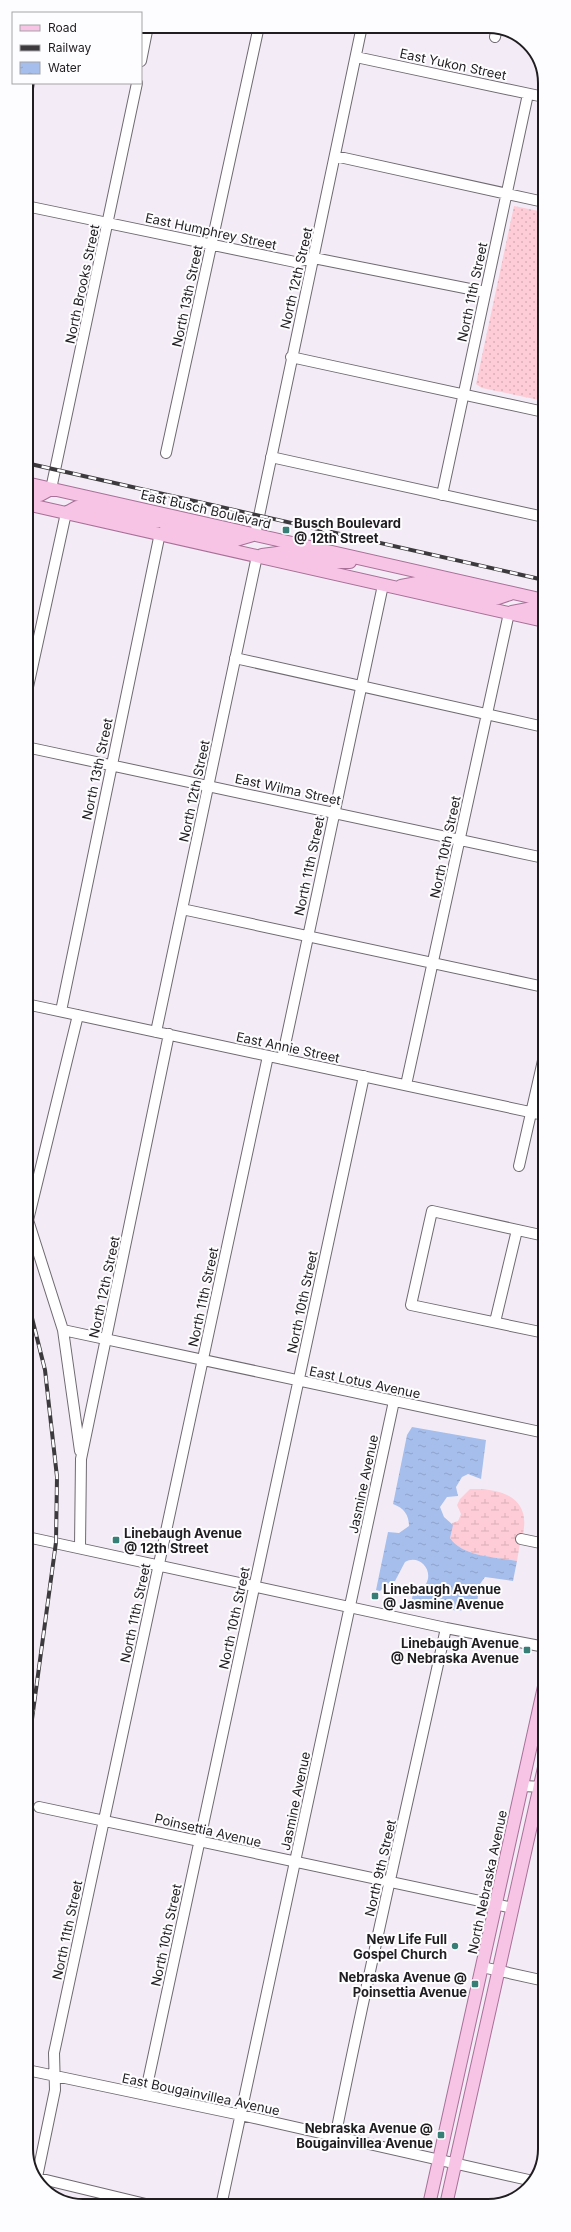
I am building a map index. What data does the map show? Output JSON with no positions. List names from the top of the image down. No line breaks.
{"streets":{"main road":["East Busch Boulevard","North Nebraska Avenue"],"street":["East Yukon Street","East Humphrey Street","North 12th Street","North Brooks Street","North 11th Street","North 13th Street","East Wilma Street","North 10th Street","East Annie Street","East Lotus Avenue","Jasmine Avenue","Poinsettia Avenue","North 9th Street","East Bougainvillea Avenue"]},"crossings":[["East Yukon Street","North 12th Street"],["East Yukon Street","North 11th Street"],["East Humphrey Street","North 12th Street"],["East Humphrey Street","North Brooks Street"],["East Humphrey Street","North 11th Street"],["East Humphrey Street","North 13th Street"],["North 12th Street","East Busch Boulevard"],["North 12th Street","East Wilma Street"],["North 12th Street","East Annie Street"],["North 12th Street","East Lotus Avenue"],["North Brooks Street","East Busch Boulevard"],["North 11th Street","East Wilma Street"],["North 11th Street","East Annie Street"],["North 11th Street","East Lotus Avenue"],["North 11th Street","Poinsettia Avenue"],["North 11th Street","East Bougainvillea Avenue"],["North 13th Street","East Wilma Street"],["North 13th Street","East Annie Street"],["East Wilma Street","North 10th Street"],["North 10th Street","East Annie Street"],["North 10th Street","East Lotus Avenue"],["North 10th Street","Poinsettia Avenue"],["North 10th Street","East Bougainvillea Avenue"],["East Lotus Avenue","Jasmine Avenue"],["Jasmine Avenue","Poinsettia Avenue"],["Jasmine Avenue","East Bougainvillea Avenue"],["Poinsettia Avenue","North 9th Street"],["Poinsettia Avenue","North Nebraska Avenue"],["North 9th Street","East Bougainvillea Avenue"],["North Nebraska Avenue","East Bougainvillea Avenue"]],"places":{"transit":["Busch Boulevard @ 12th Street","Linebaugh Avenue @ 12th Street","Linebaugh Avenue @ Jasmine Avenue","Linebaugh Avenue @ Nebraska Avenue","Nebraska Avenue @ Poinsettia Avenue","Nebraska Avenue @ Bougainvillea Avenue"],"other":["New Life Full Gospel Church"]},"legend":["Road","Railway","Water"]}
